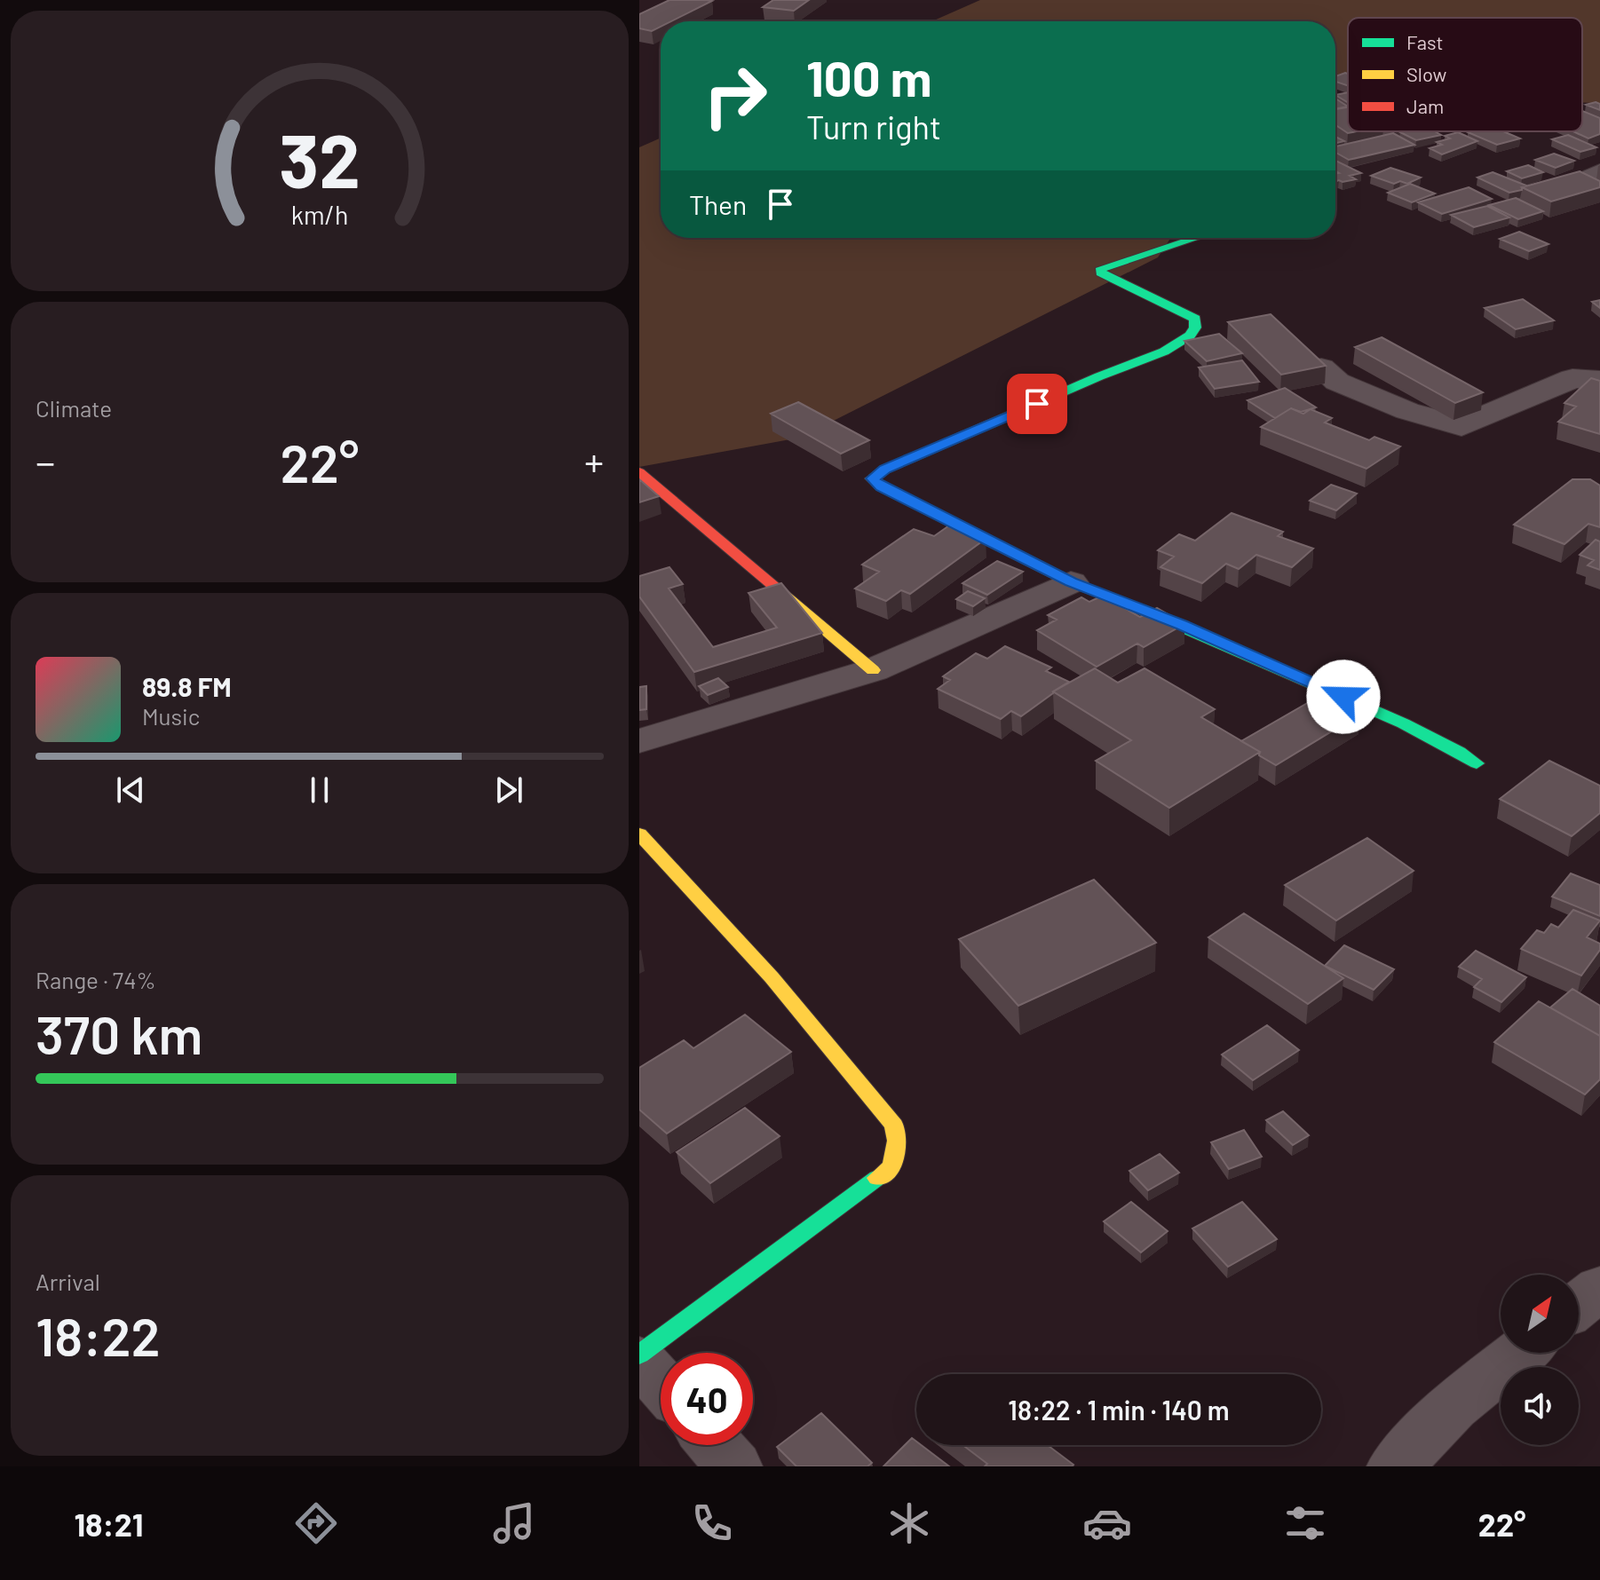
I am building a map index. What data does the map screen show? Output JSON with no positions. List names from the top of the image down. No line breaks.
{"legend":["Fast","Slow","Jam"],"north":"top right","page":{"turn":["100 m","Turn right"],"then":"Then","tile":["Climate",["Range · 74%","370 km"],["Arrival","18:22"]],"heat":["−","22°","+"],"song":["89.8 FM","Music"],"limit":"40","trip":"18:22 · 1 min · 140 m","tabs":["18:21","22°"],"gauge":["32","km/h"]}}
